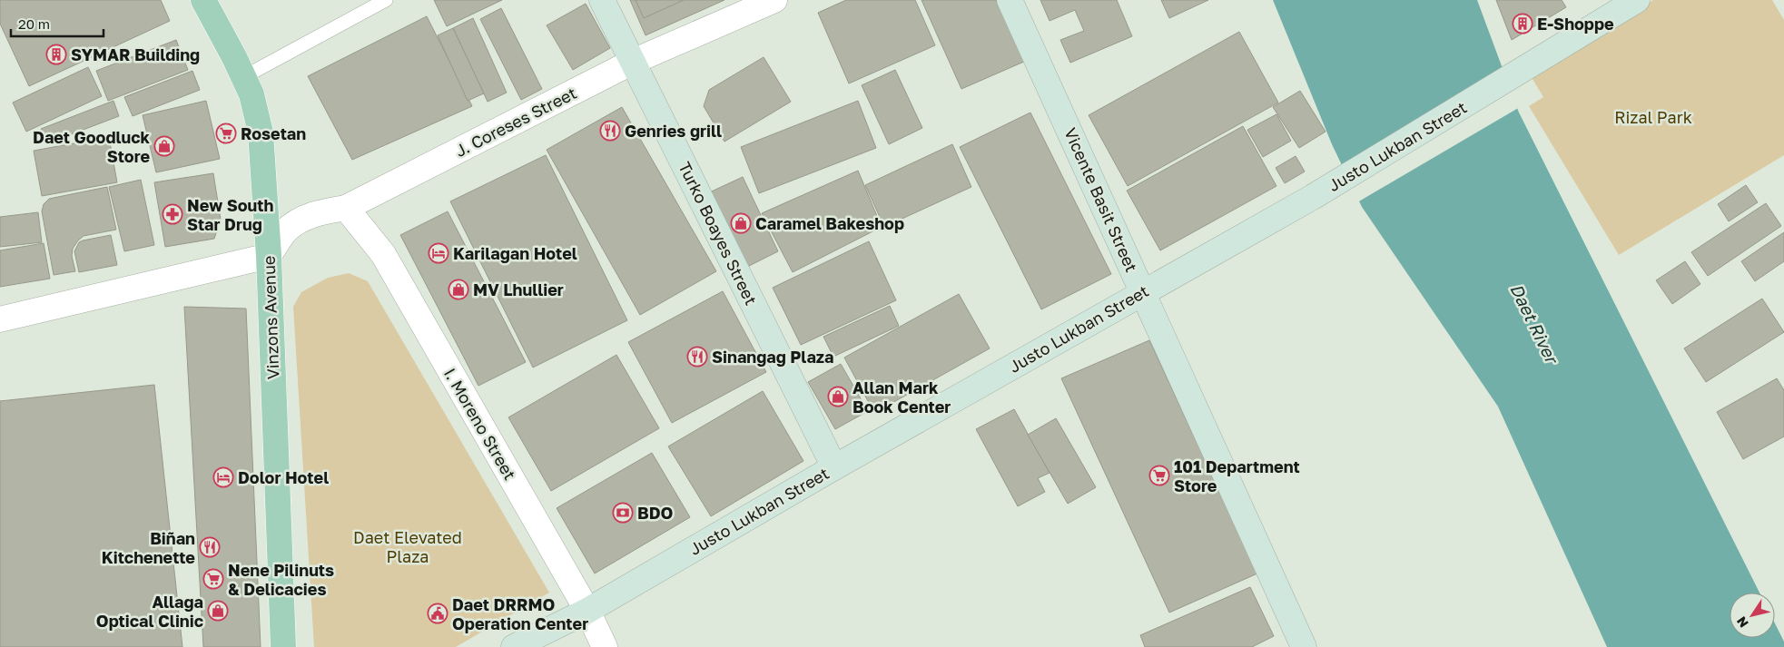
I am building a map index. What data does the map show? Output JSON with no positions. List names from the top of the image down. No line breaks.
{"streets":{"main road":["Justo Lukban Street","Vicente Basit Street","Turko Boayes Street","Vinzons Avenue"],"street":["J. Coreses Street","I. Moreno Street"]},"crossings":[["J. Coreses Street","Turko Boayes Street"],["J. Coreses Street","Vinzons Avenue"],["J. Coreses Street","I. Moreno Street"],["Justo Lukban Street","Vicente Basit Street"],["Justo Lukban Street","Turko Boayes Street"],["Justo Lukban Street","I. Moreno Street"]],"water":["Daet River"],"parks":["Rizal Park","Daet Elevated Plaza"],"places":{"building":["E-Shoppe","SYMAR Building"],"restaurant":["Genries grill","Sinangag Plaza","Biñan Kitchenette"],"supermarket":["Rosetan","101 Department Store","Nene Pilinuts & Delicacies"],"shop":["Daet Goodluck Store","Caramel Bakeshop","MV Lhullier","Allan Mark Book Center","Allaga Optical Clinic"],"pharmacy":["New South Star Drug"],"hotel":["Karilagan Hotel","Dolor Hotel"],"bank":["BDO"],"public building":["Daet DRRMO Operation Center"]},"scale_bar":"20 m","north":"bottom left"}
